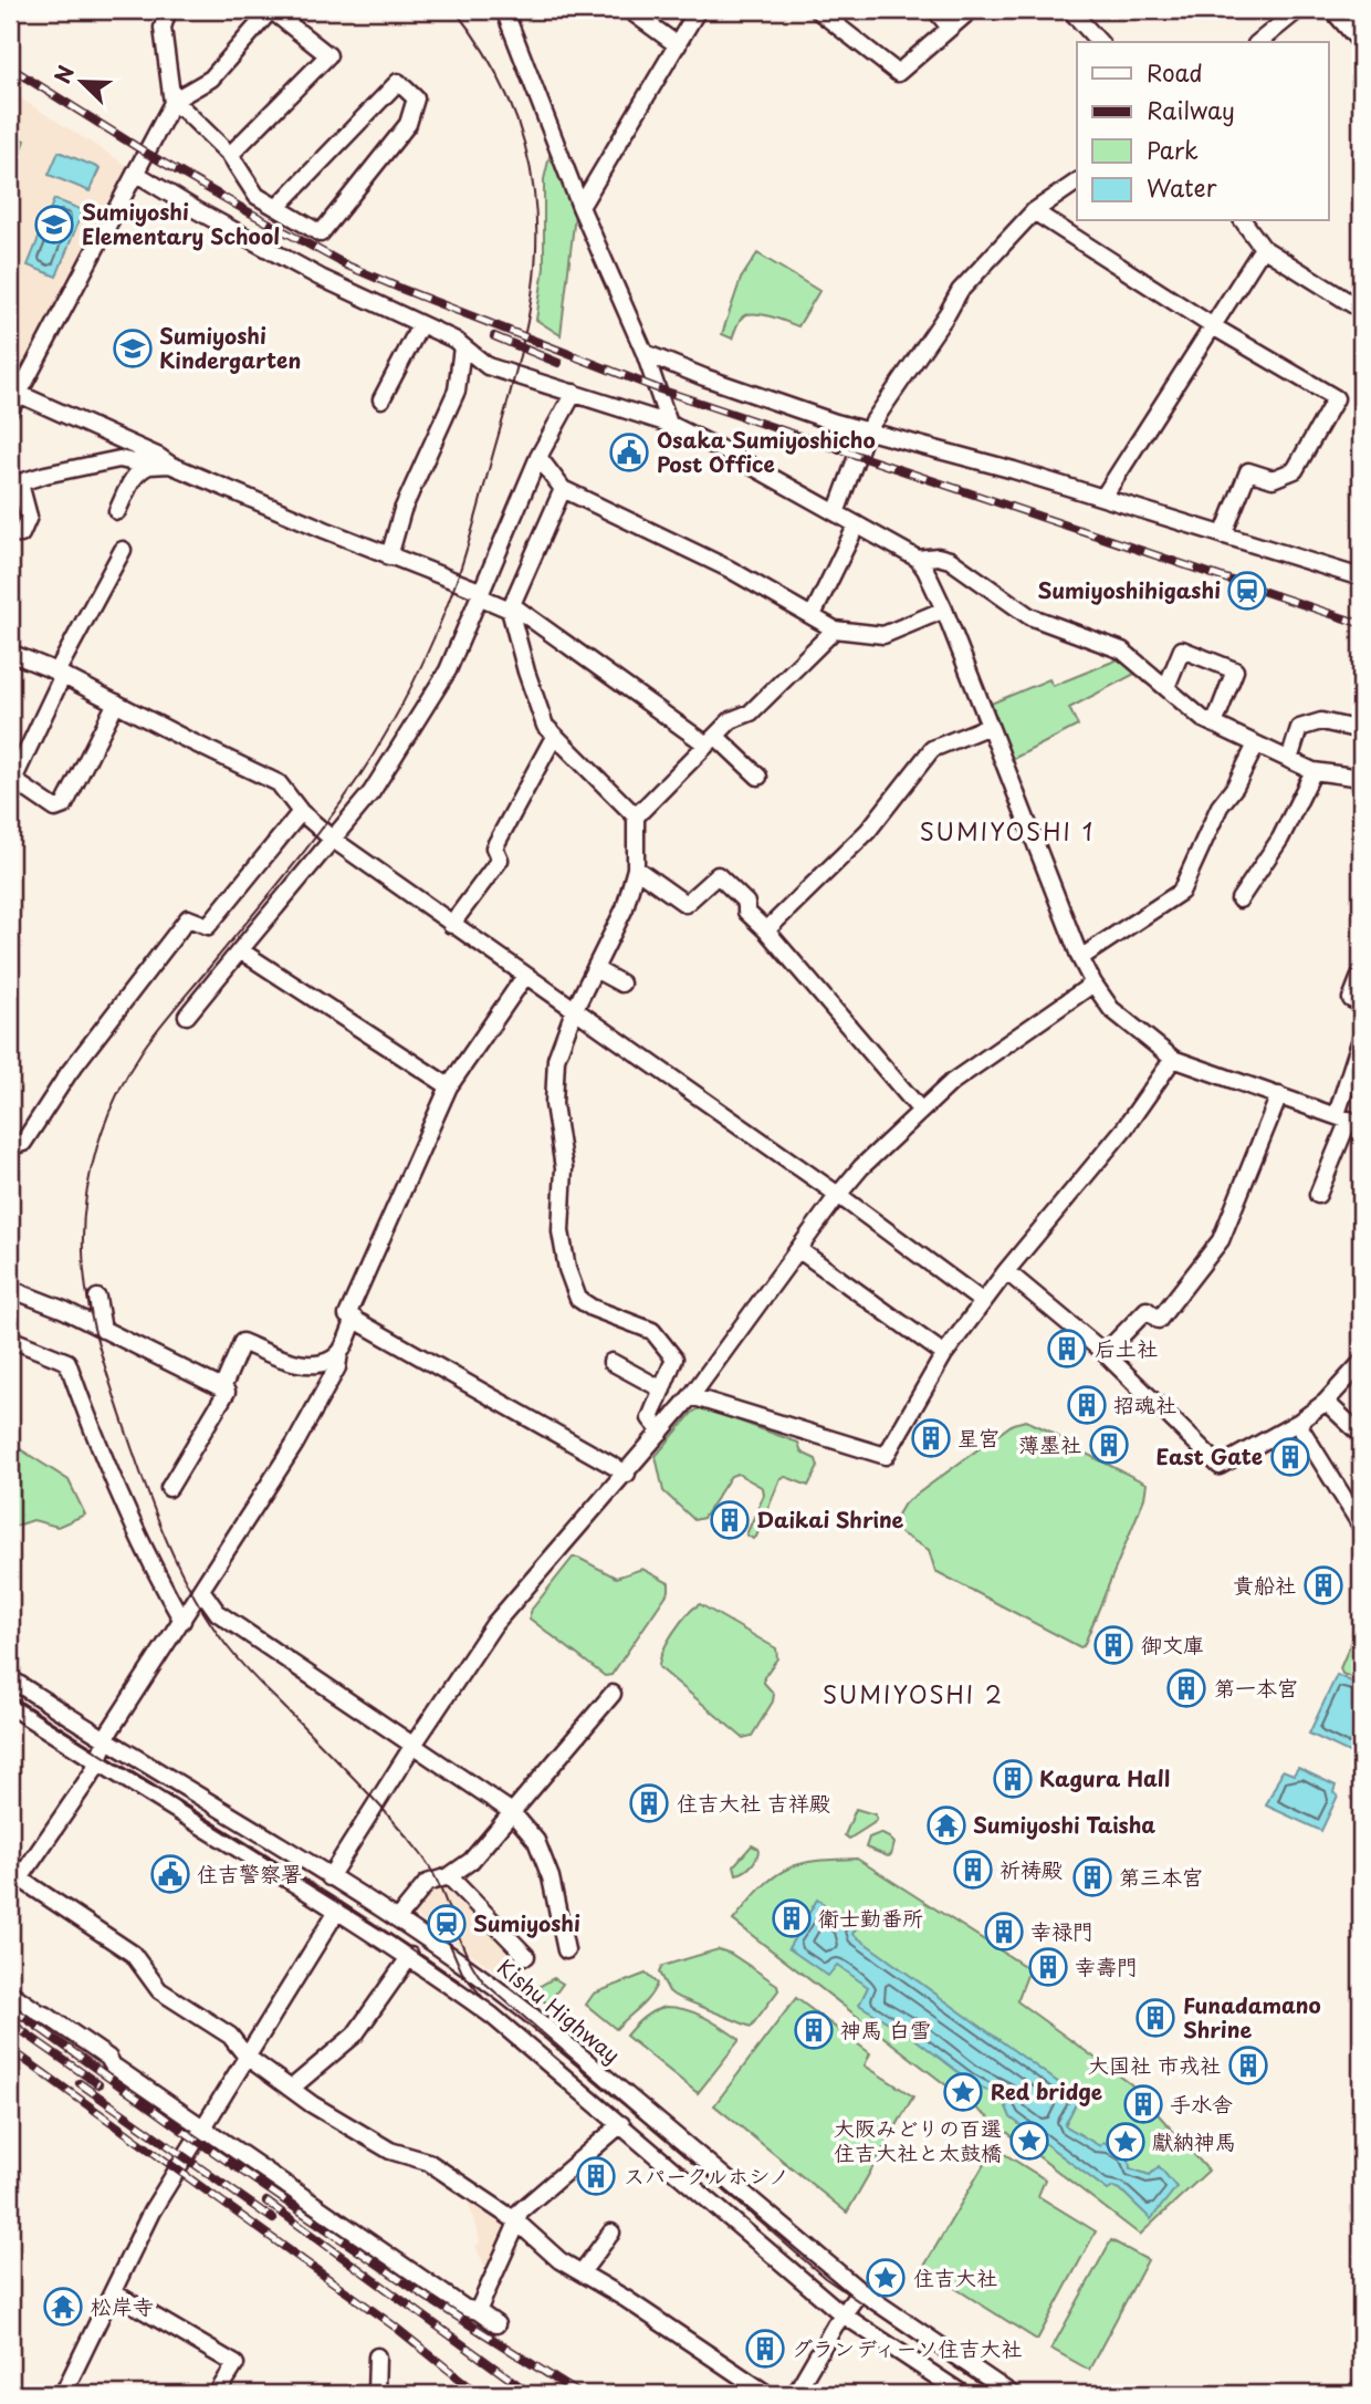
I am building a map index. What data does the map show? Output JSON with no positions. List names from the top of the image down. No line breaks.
{"streets":{"street":["Kishu Highway"]},"districts":["SUMIYOSHI 1","SUMIYOSHI 2"],"places":{"school or university":["Sumiyoshi Elementary School","Sumiyoshi Kindergarten"],"public building":["Osaka Sumiyoshicho Post Office","住吉警察署"],"station":["Sumiyoshihigashi","Sumiyoshi"],"building":["后土社","招魂社","星宮","薄墨社","East Gate","Daikai Shrine","貴船社","御文庫","第一本宮","Kagura Hall","住吉大社 吉祥殿","祈祷殿","第三本宮","衛士勤番所","幸禄門","幸壽門","Funadamano Shrine","神馬 白雪","大国社 市戎社","手水舎","スパークルホシノ","グランディーソ住吉大社"],"temple":["Sumiyoshi Taisha","松岸寺"],"place":["Red bridge","大阪みどりの百選 住吉大社と太鼓橋","獻納神馬","住吉大社"]},"legend":["Road","Railway","Park","Water"],"north":"top left"}
